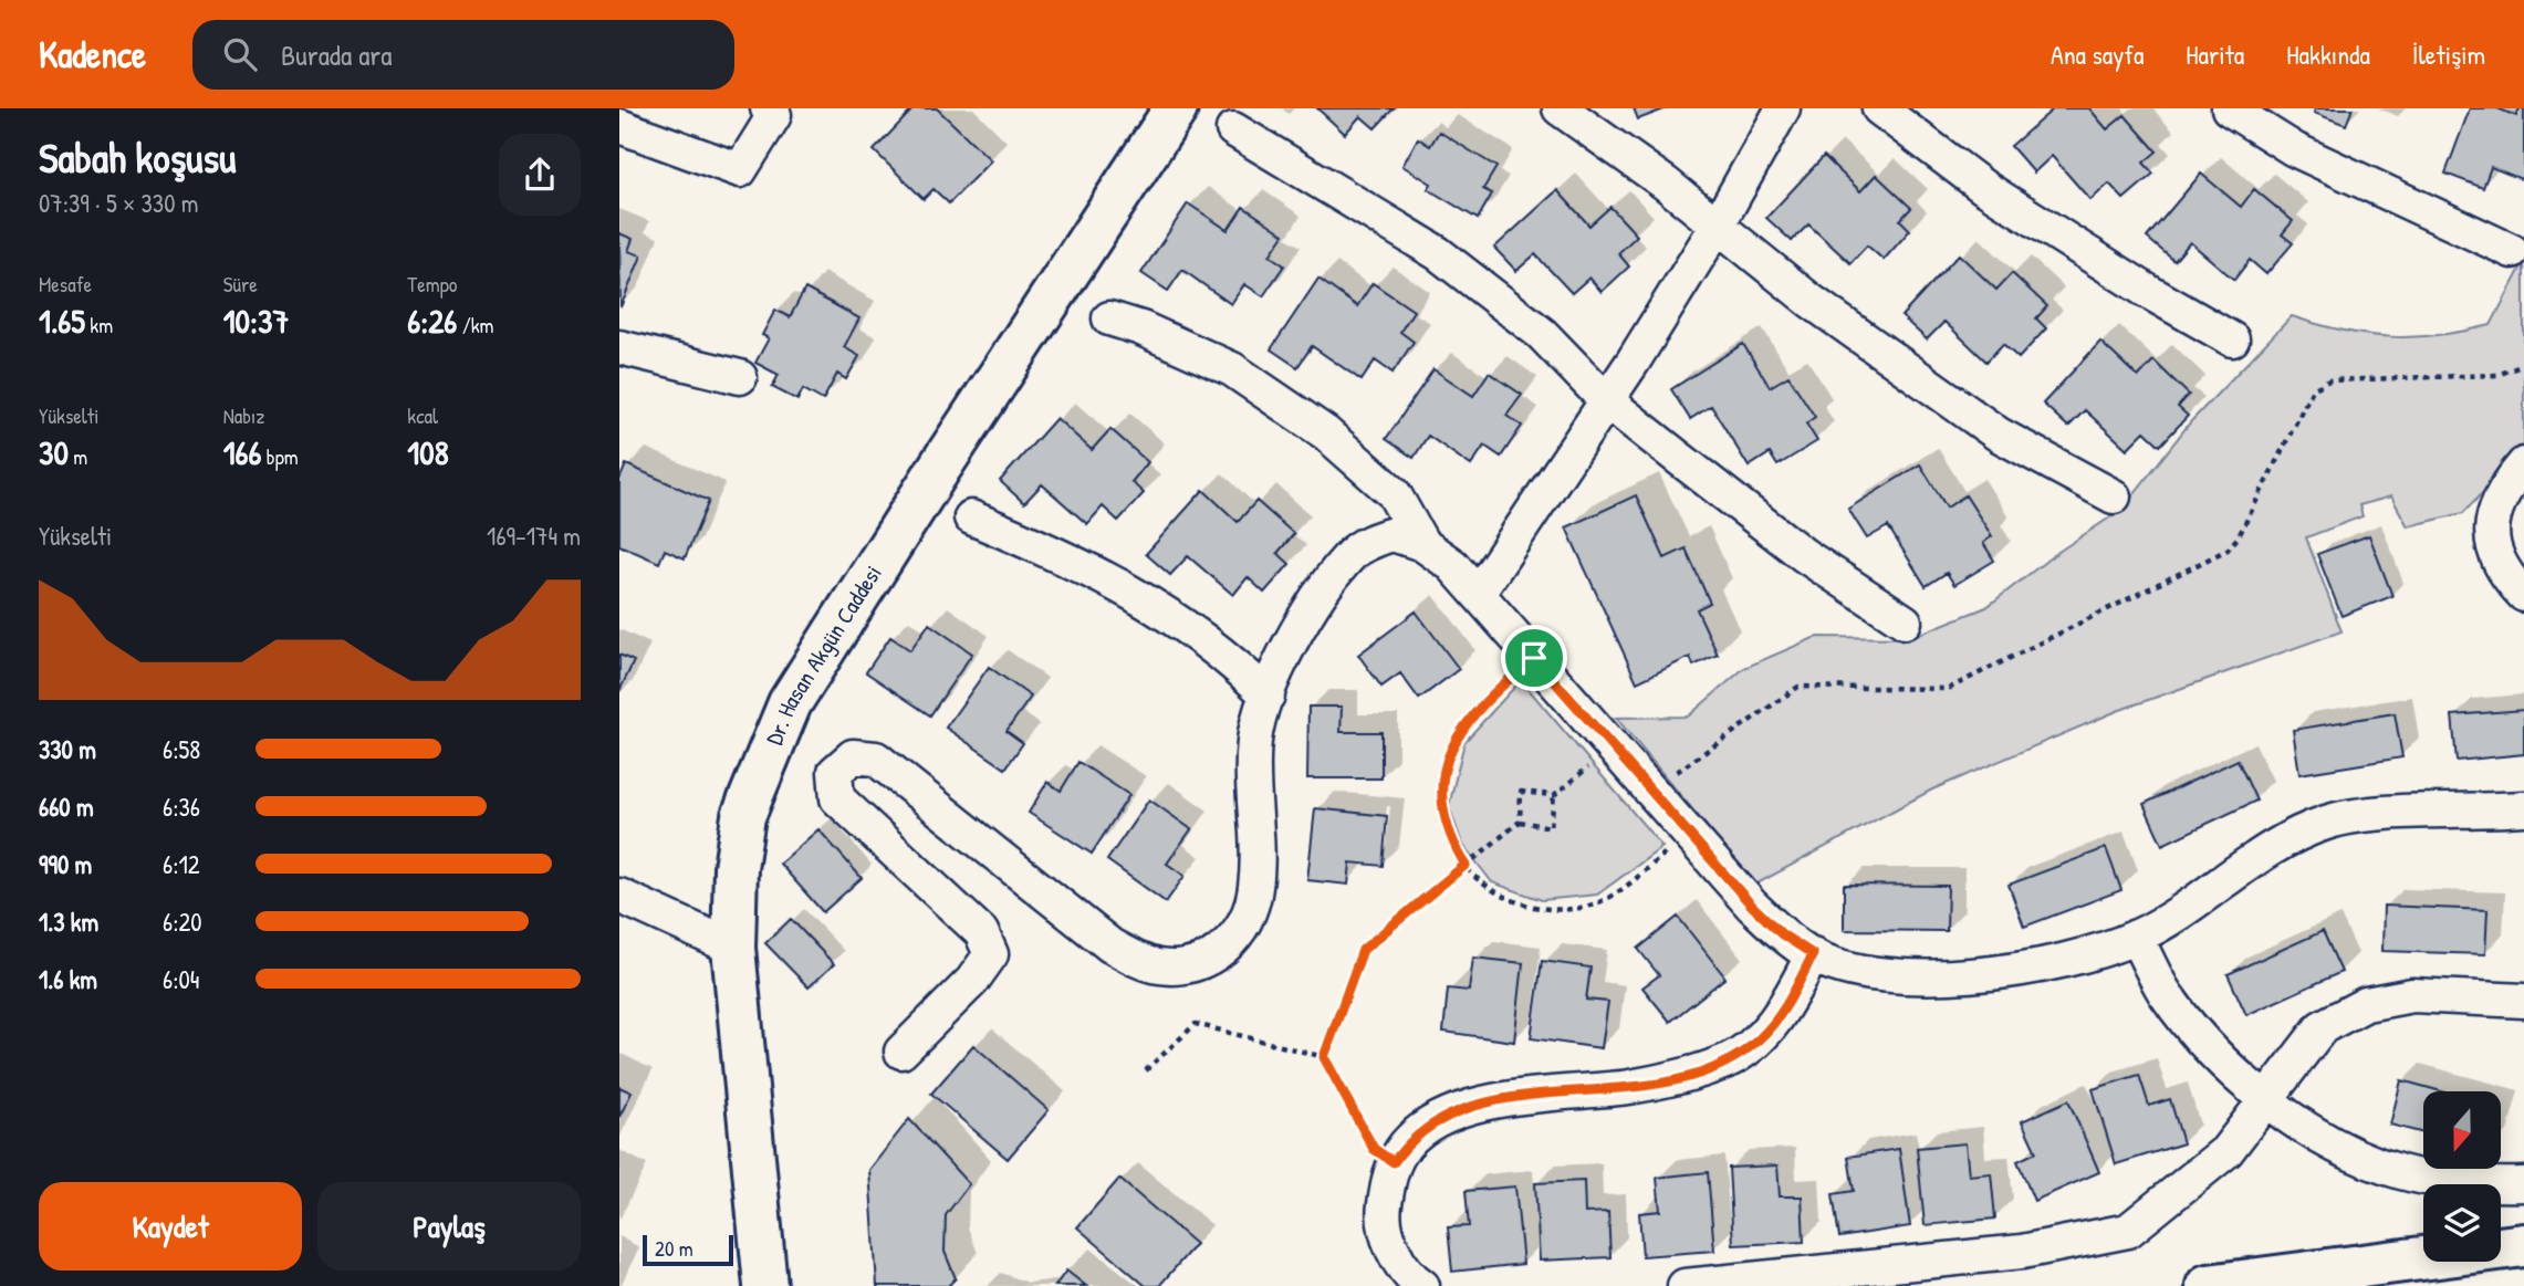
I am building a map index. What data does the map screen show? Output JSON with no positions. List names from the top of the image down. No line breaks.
{"streets":{"street":["Dr. Hasan Akgün Caddesi"]},"scale_bar":"20 m","north":"bottom","page":{"header":"Kadence","search":"Burada ara","nav":["Ana sayfa","Harita","Hakkında","İletişim"],"heading":["Sabah koşusu","07:39 · 5 × 330 m"],"stats":[["Mesafe","1.65 km"],["Süre","10:37"],["Tempo","6:26 /km"],["Yükselti","30 m"],["Nabız","166 bpm"],["kcal","108"]],"chart":["Yükselti","169–174 m"],"list":[{"name":"330 m","note":"6:58"},{"name":"660 m","note":"6:36"},{"name":"990 m","note":"6:12"},{"name":"1.3 km","note":"6:20"},{"name":"1.6 km","note":"6:04"}],"buttons":["Kaydet","Paylaş"],"scale":"20 m"}}
